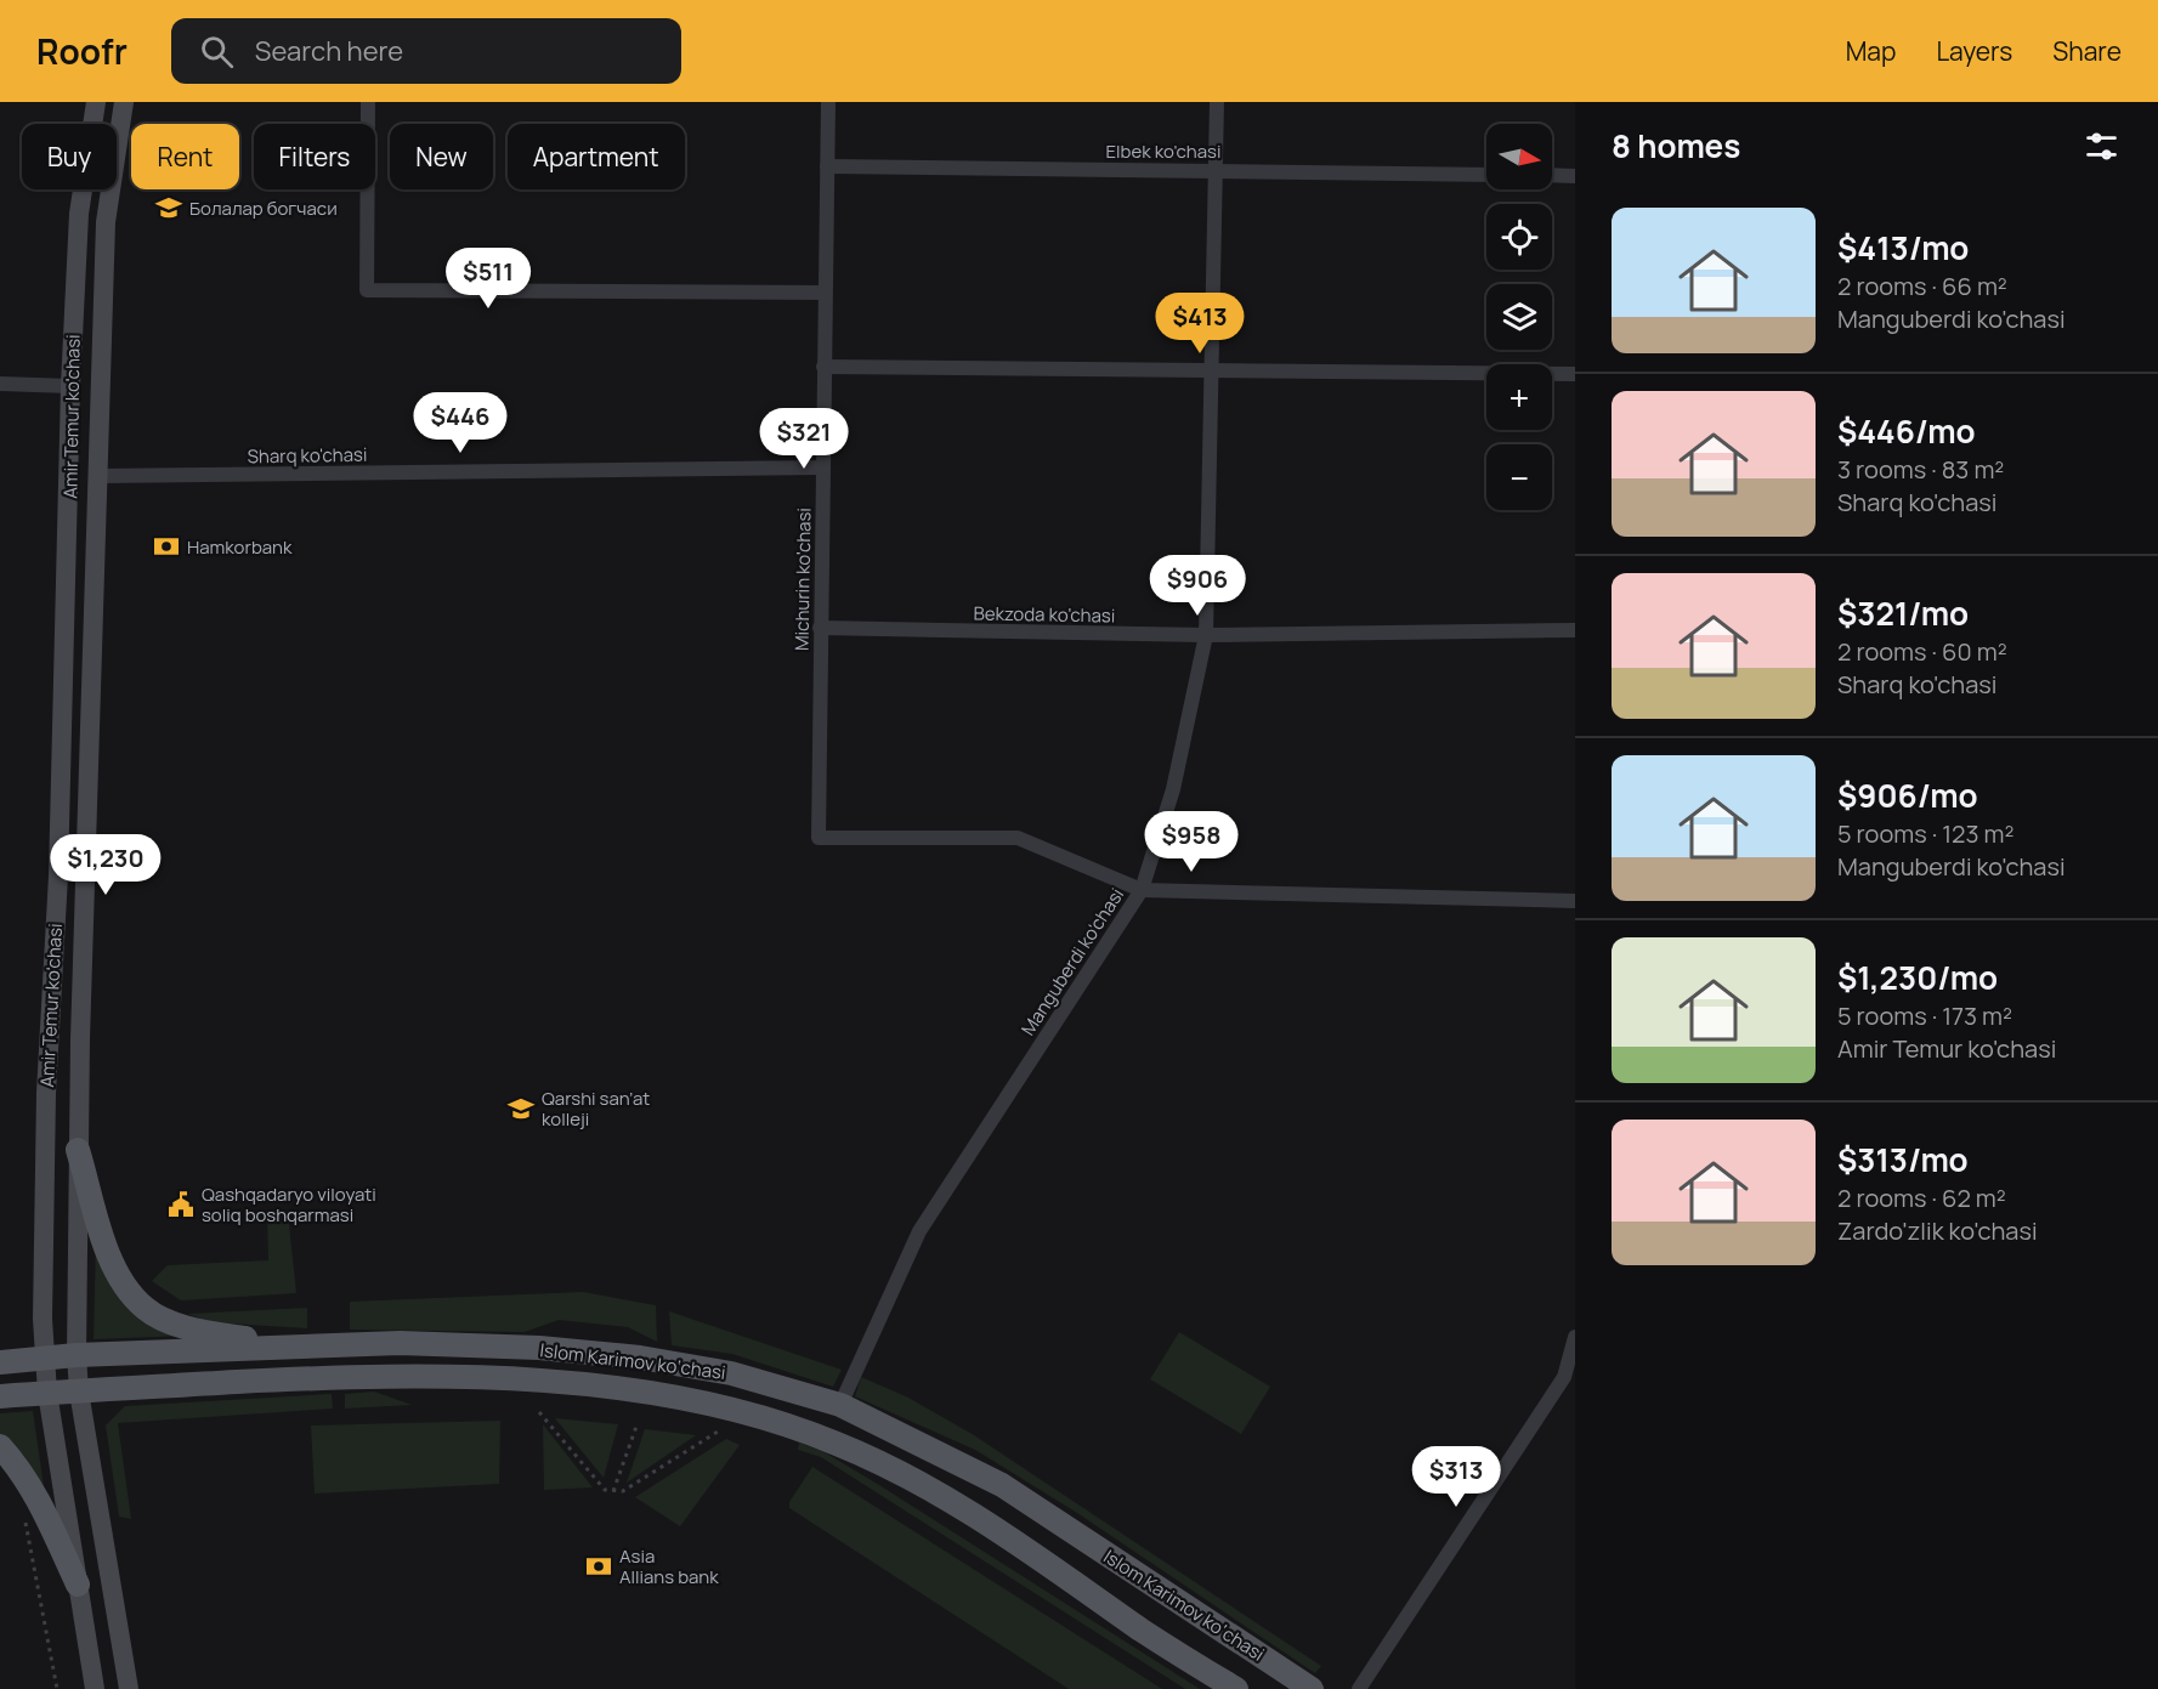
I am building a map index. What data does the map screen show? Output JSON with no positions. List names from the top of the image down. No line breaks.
{"streets":{"main road":["Amir Temur ko'chasi","Islom Karimov ko‘chasi"],"street":["Elbek ko'chasi","Sharq ko'chasi","Michurin ko'chasi","Bekzoda ko'chasi","Manguberdi ko'chasi"]},"crossings":[["Elbek ko'chasi","Michurin ko'chasi"],["Elbek ko'chasi","Manguberdi ko'chasi"],["Amir Temur ko'chasi","Sharq ko'chasi"],["Amir Temur ko'chasi","Islom Karimov ko‘chasi"],["Sharq ko'chasi","Michurin ko'chasi"],["Michurin ko'chasi","Bekzoda ko'chasi"],["Michurin ko'chasi","Manguberdi ko'chasi"],["Bekzoda ko'chasi","Manguberdi ko'chasi"],["Manguberdi ko'chasi","Islom Karimov ko‘chasi"]],"places":{"school or university":["Болалар богчаси","Qarshi san’at kolleji"],"bank":["Hamkorbank","Asia Allians bank"],"public building":["Qashqadaryo viloyati soliq boshqarmasi"]},"north":"right","page":{"header":"Roofr","search":"Search here","nav":["Map","Layers","Share"],"heading":"8 homes","map_buttons":["+","−"],"chip":["Buy","Rent","Filters","New","Apartment"],"list":[{"name":"$413/mo","note":"2 rooms · 66 m² · Manguberdi ko'chasi"},{"name":"$446/mo","note":"3 rooms · 83 m² · Sharq ko'chasi"},{"name":"$321/mo","note":"2 rooms · 60 m² · Sharq ko'chasi"},{"name":"$906/mo","note":"5 rooms · 123 m² · Manguberdi ko'chasi"},{"name":"$1,230/mo","note":"5 rooms · 173 m² · Amir Temur ko'chasi"},{"name":"$313/mo","note":"2 rooms · 62 m² · Zardo'zlik ko'chasi"}],"price":["$511","$413","$446","$321","$906","$958","$1,230","$313"]}}
